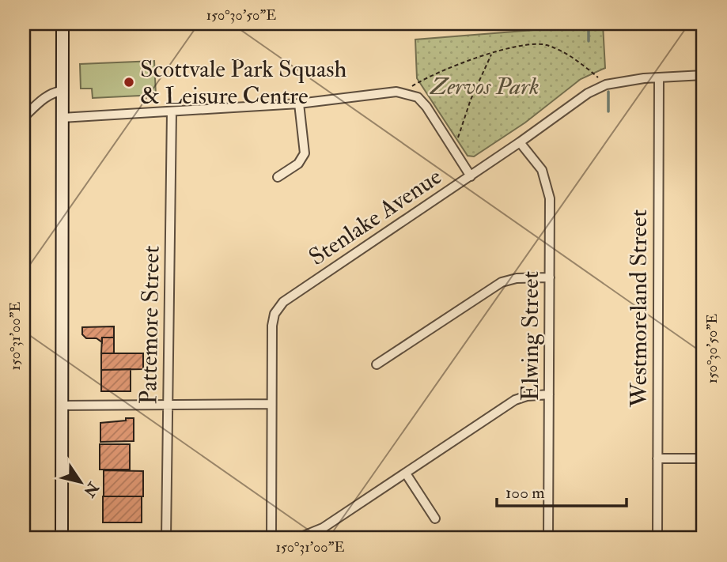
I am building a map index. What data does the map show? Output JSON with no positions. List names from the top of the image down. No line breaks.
{"streets":{"street":["Stenlake Avenue","Westmoreland Street","Pattemore Street","Elwing Street"]},"crossings":[["Stenlake Avenue","Westmoreland Street"],["Stenlake Avenue","Elwing Street"]],"parks":["Zervos Park"],"places":["Scottvale Park Squash & Leisure Centre"],"scale_bar":"100 m","north":"bottom right","coordinates":["150°30'50\"E","150°31'00\"E"]}
